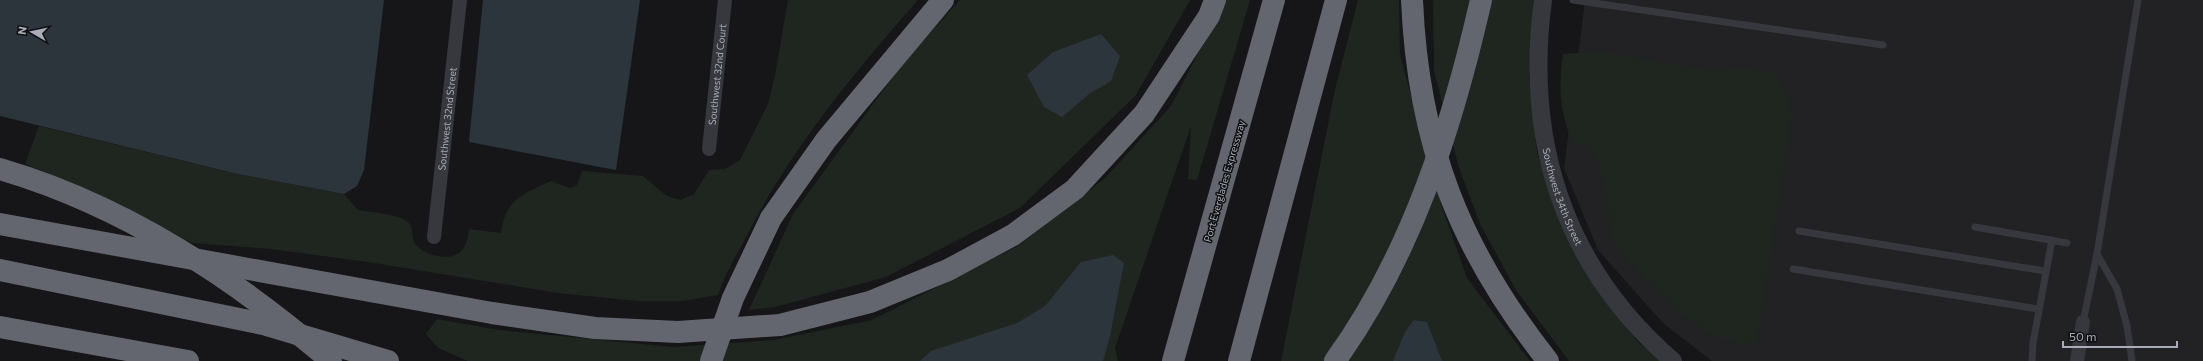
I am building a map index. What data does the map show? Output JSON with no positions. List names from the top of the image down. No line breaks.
{"streets":{"highway":["Port Everglades Expressway"],"street":["Southwest 32nd Court","Southwest 32nd Street","Southwest 34th Street"]},"scale_bar":"50 m","north":"left"}
